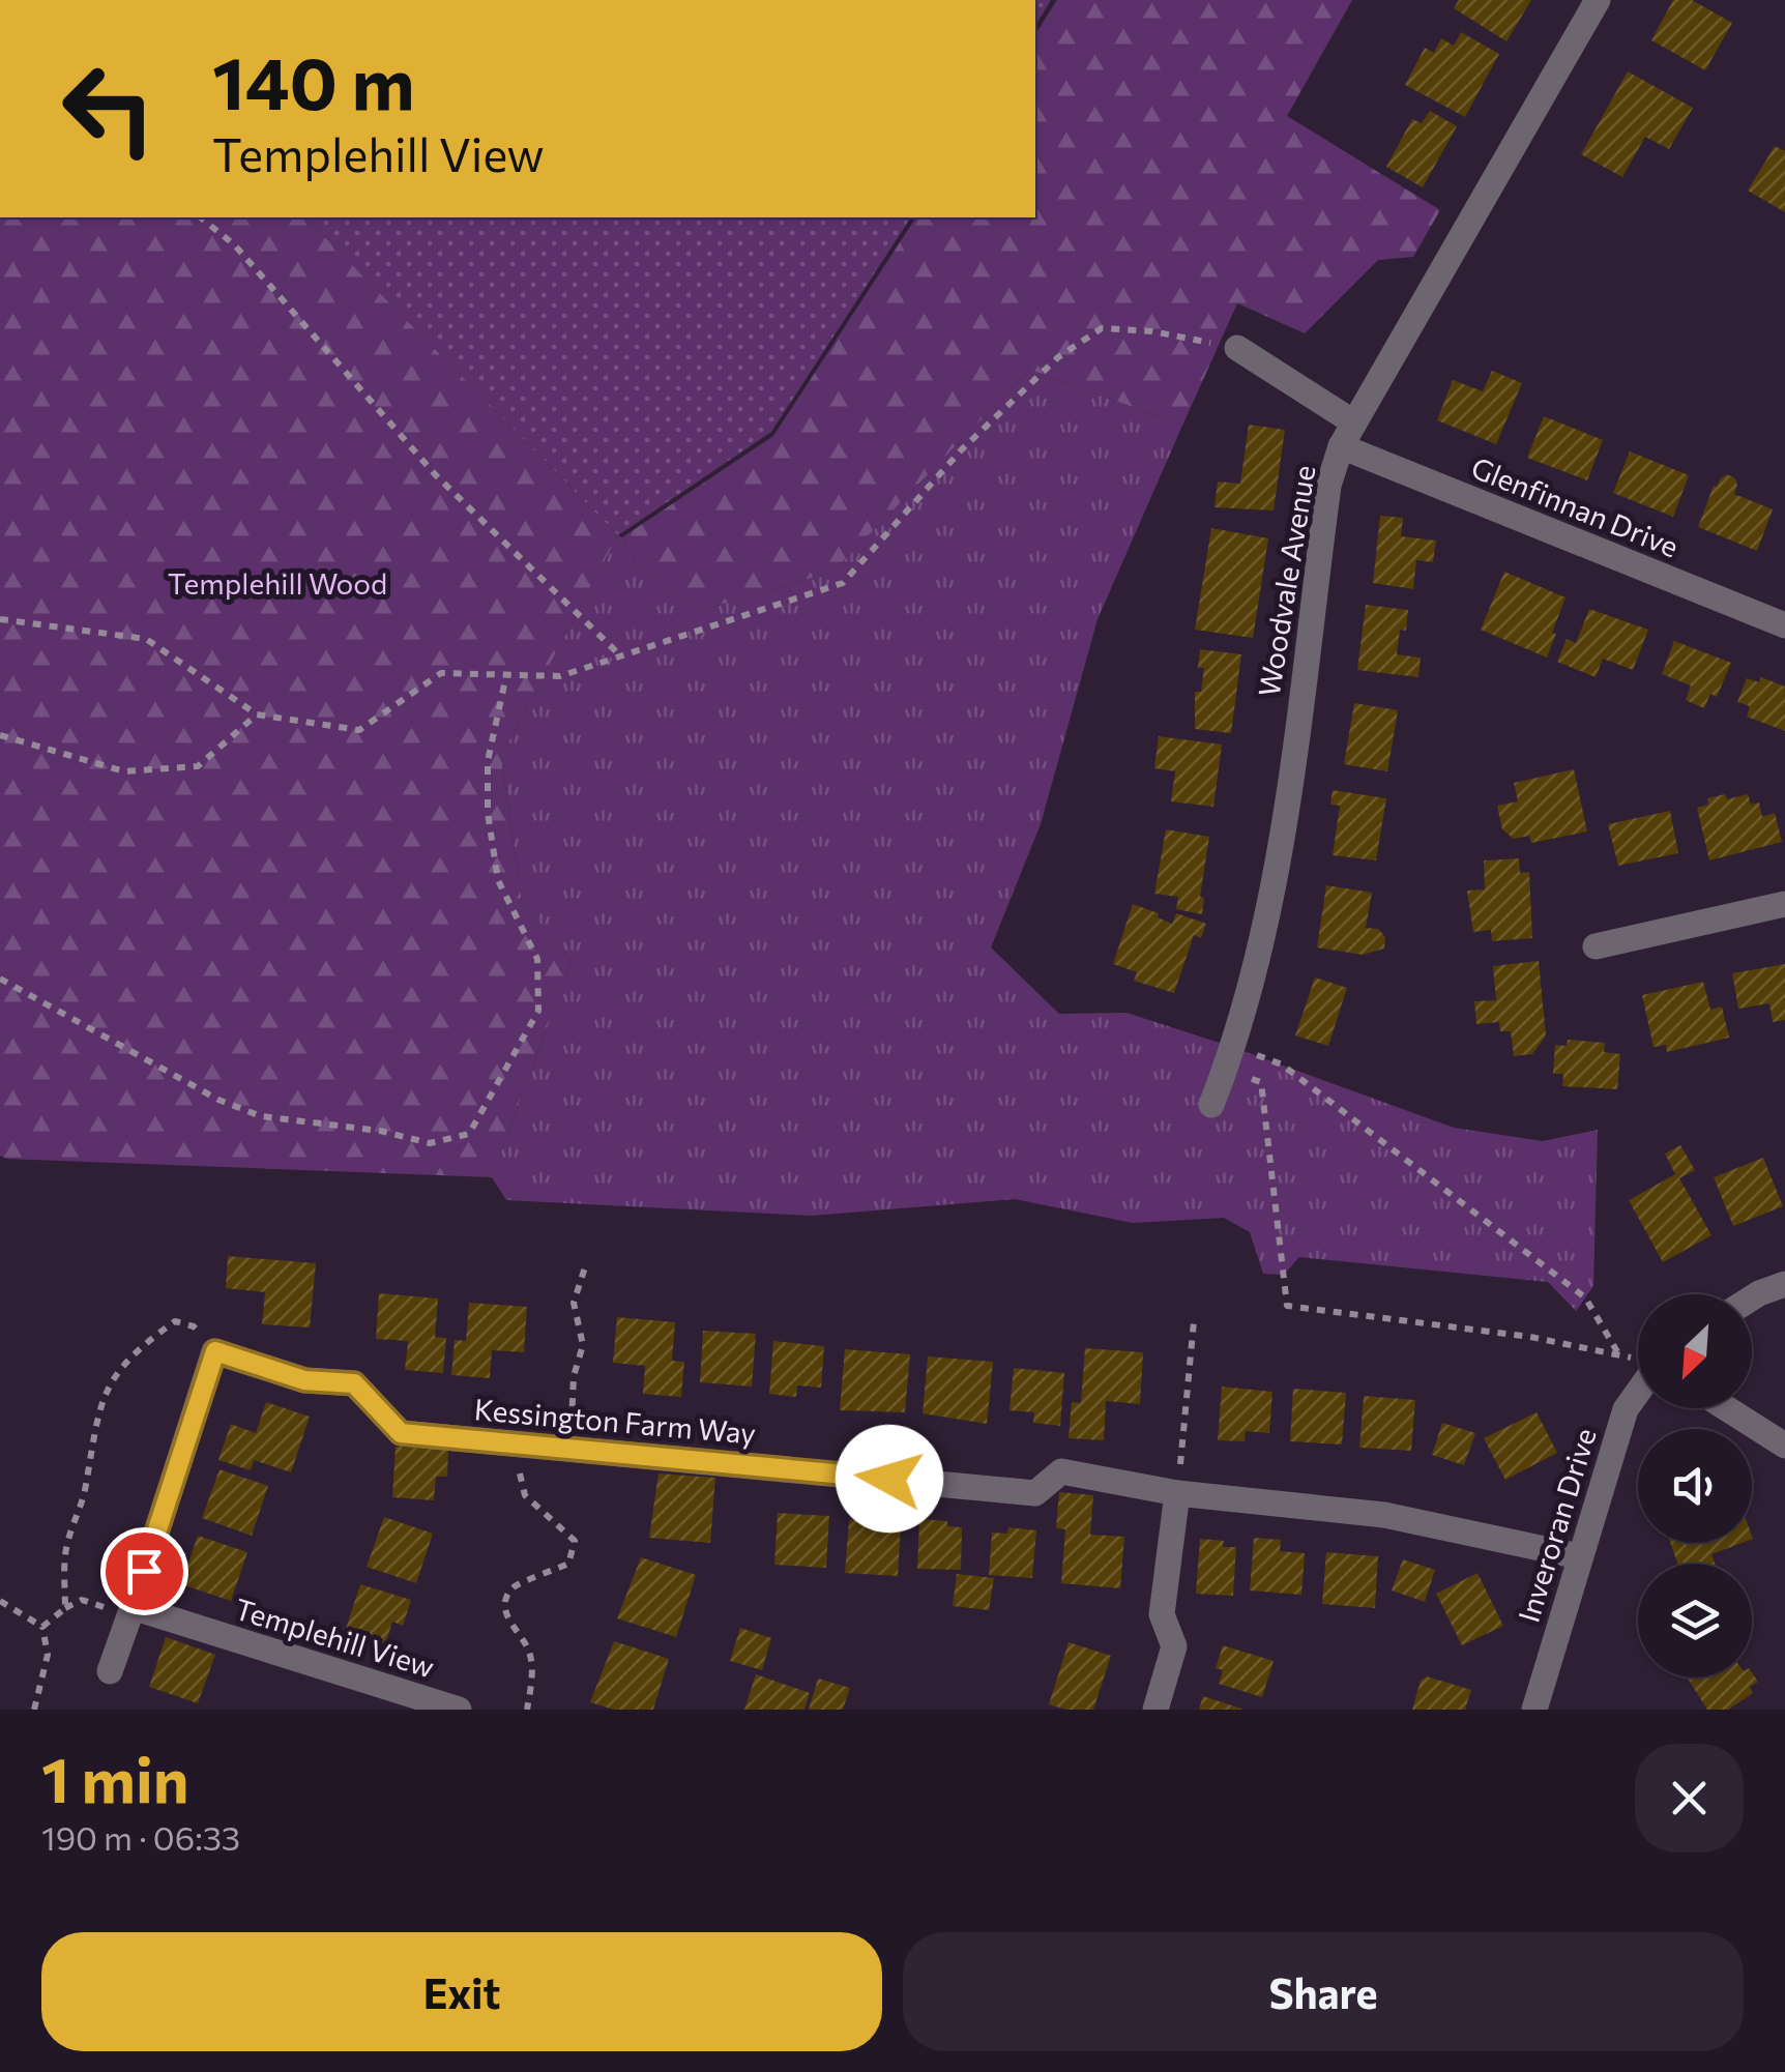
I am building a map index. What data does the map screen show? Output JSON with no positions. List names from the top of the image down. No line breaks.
{"streets":{"street":["Glenfinnan Drive","Woodvale Avenue","Kessington Farm Way","Inveroran Drive","Templehill View"]},"crossings":[["Glenfinnan Drive","Woodvale Avenue"],["Kessington Farm Way","Inveroran Drive"]],"parks":["Templehill Wood"],"north":"bottom left","page":{"turn":["140 m","Templehill View"],"heading":["1 min","190 m · 06:33"],"buttons":["Exit","Share"]}}
